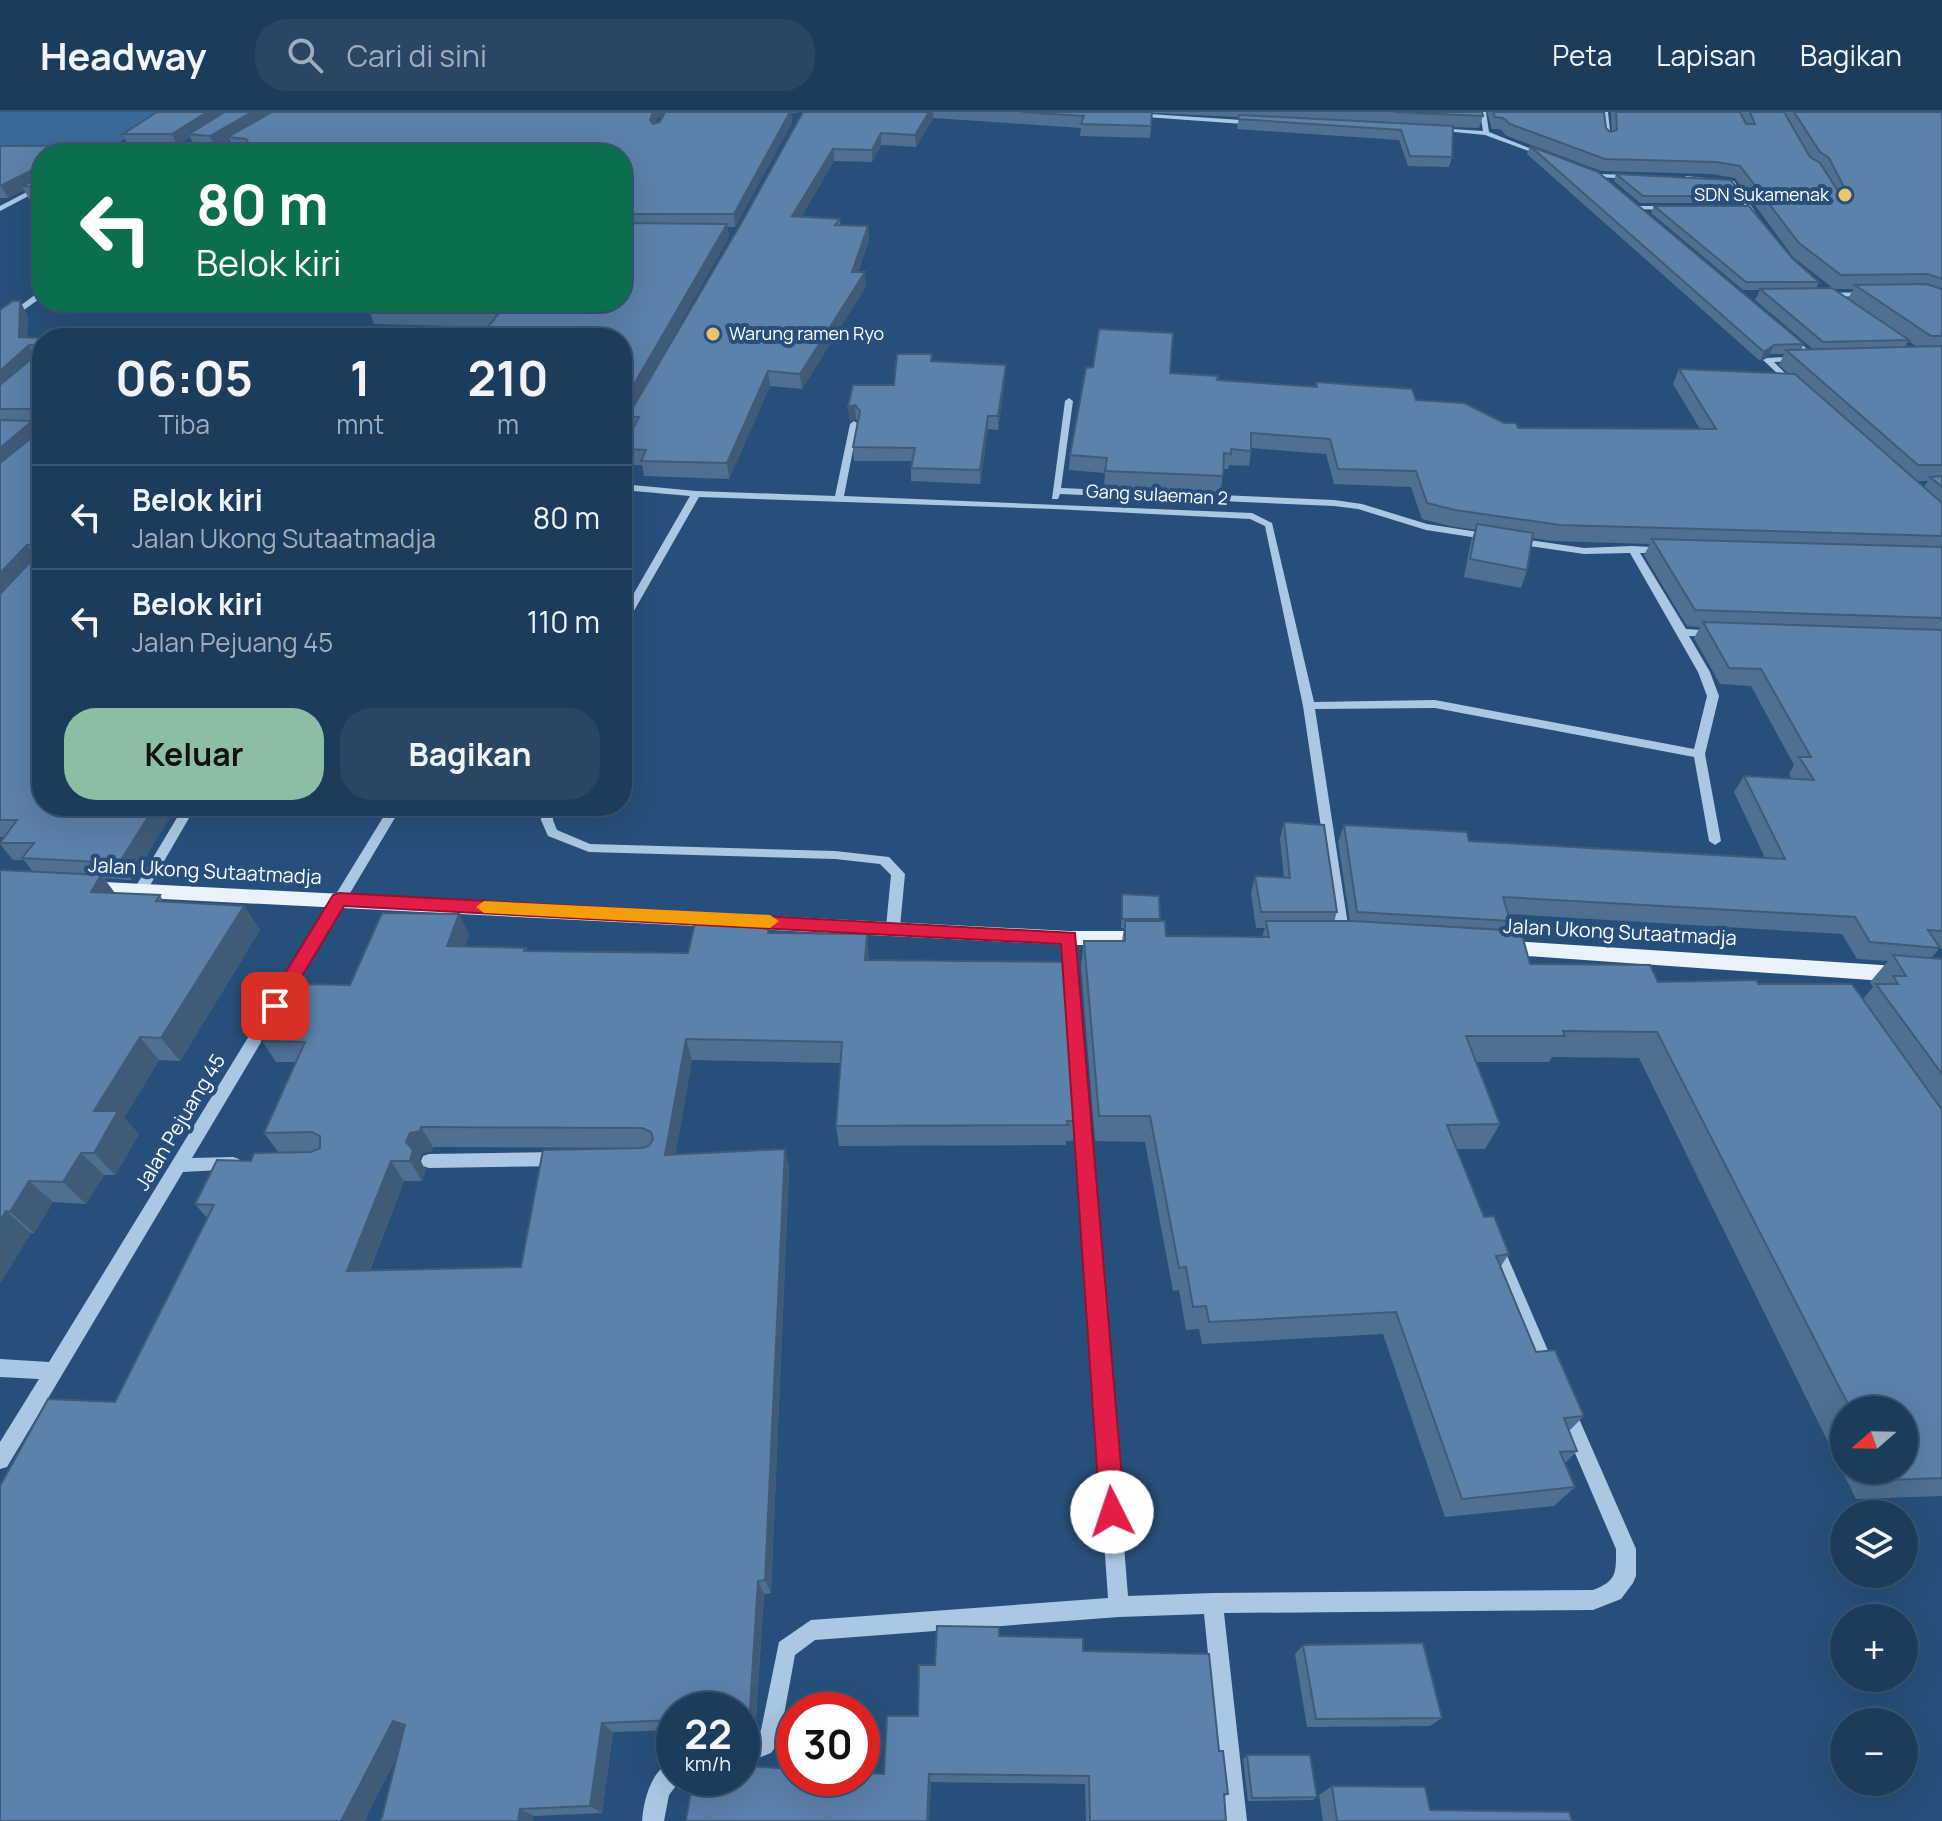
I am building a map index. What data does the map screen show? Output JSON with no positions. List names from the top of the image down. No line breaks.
{"streets":{"main road":["Jalan Ukong Sutaatmadja"],"street":["Gang sulaeman 2","Jalan Pejuang 45"]},"crossings":[["Jalan Ukong Sutaatmadja","Jalan Pejuang 45"]],"places":["SDN Sukamenak","Warung ramen Ryo"],"north":"left","page":{"header":"Headway","search":"Cari di sini","nav":["Peta","Lapisan","Bagikan"],"turn":["80 m","Belok kiri"],"eta":["06:05","Tiba","1","mnt","210","m"],"list":[{"name":"Belok kiri","note":"Jalan Ukong Sutaatmadja","value":"80 m"},{"name":"Belok kiri","note":"Jalan Pejuang 45","value":"110 m"}],"buttons":["Keluar","Bagikan"],"map_buttons":["+","−"],"speed":"22 km/h","limit":"30"}}
